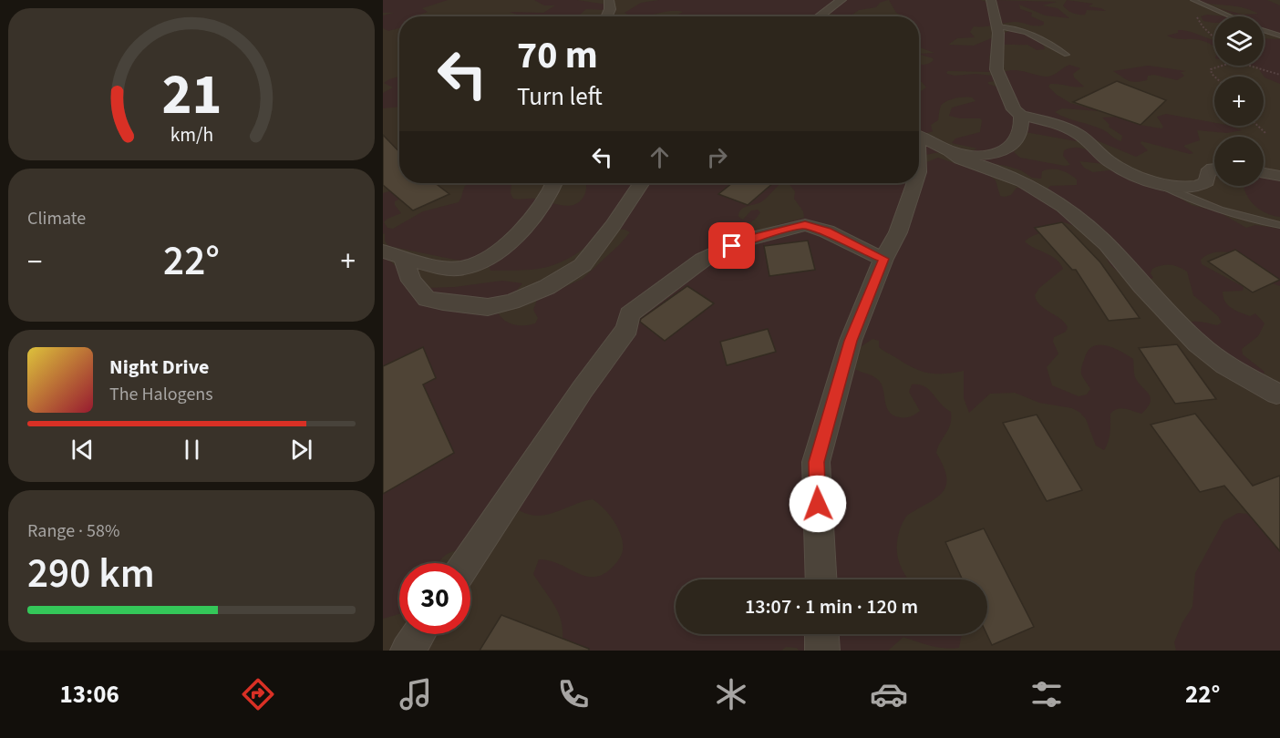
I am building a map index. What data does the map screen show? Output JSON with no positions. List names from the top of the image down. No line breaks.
{"page":{"map_buttons":["+","−"],"turn":["70 m","Turn left"],"tile":["Climate",["Range · 58%","290 km"]],"heat":["−","22°","+"],"song":["Night Drive","The Halogens"],"limit":"30","trip":"13:07 · 1 min · 120 m","tabs":["13:06","22°"],"gauge":["21","km/h"]}}
